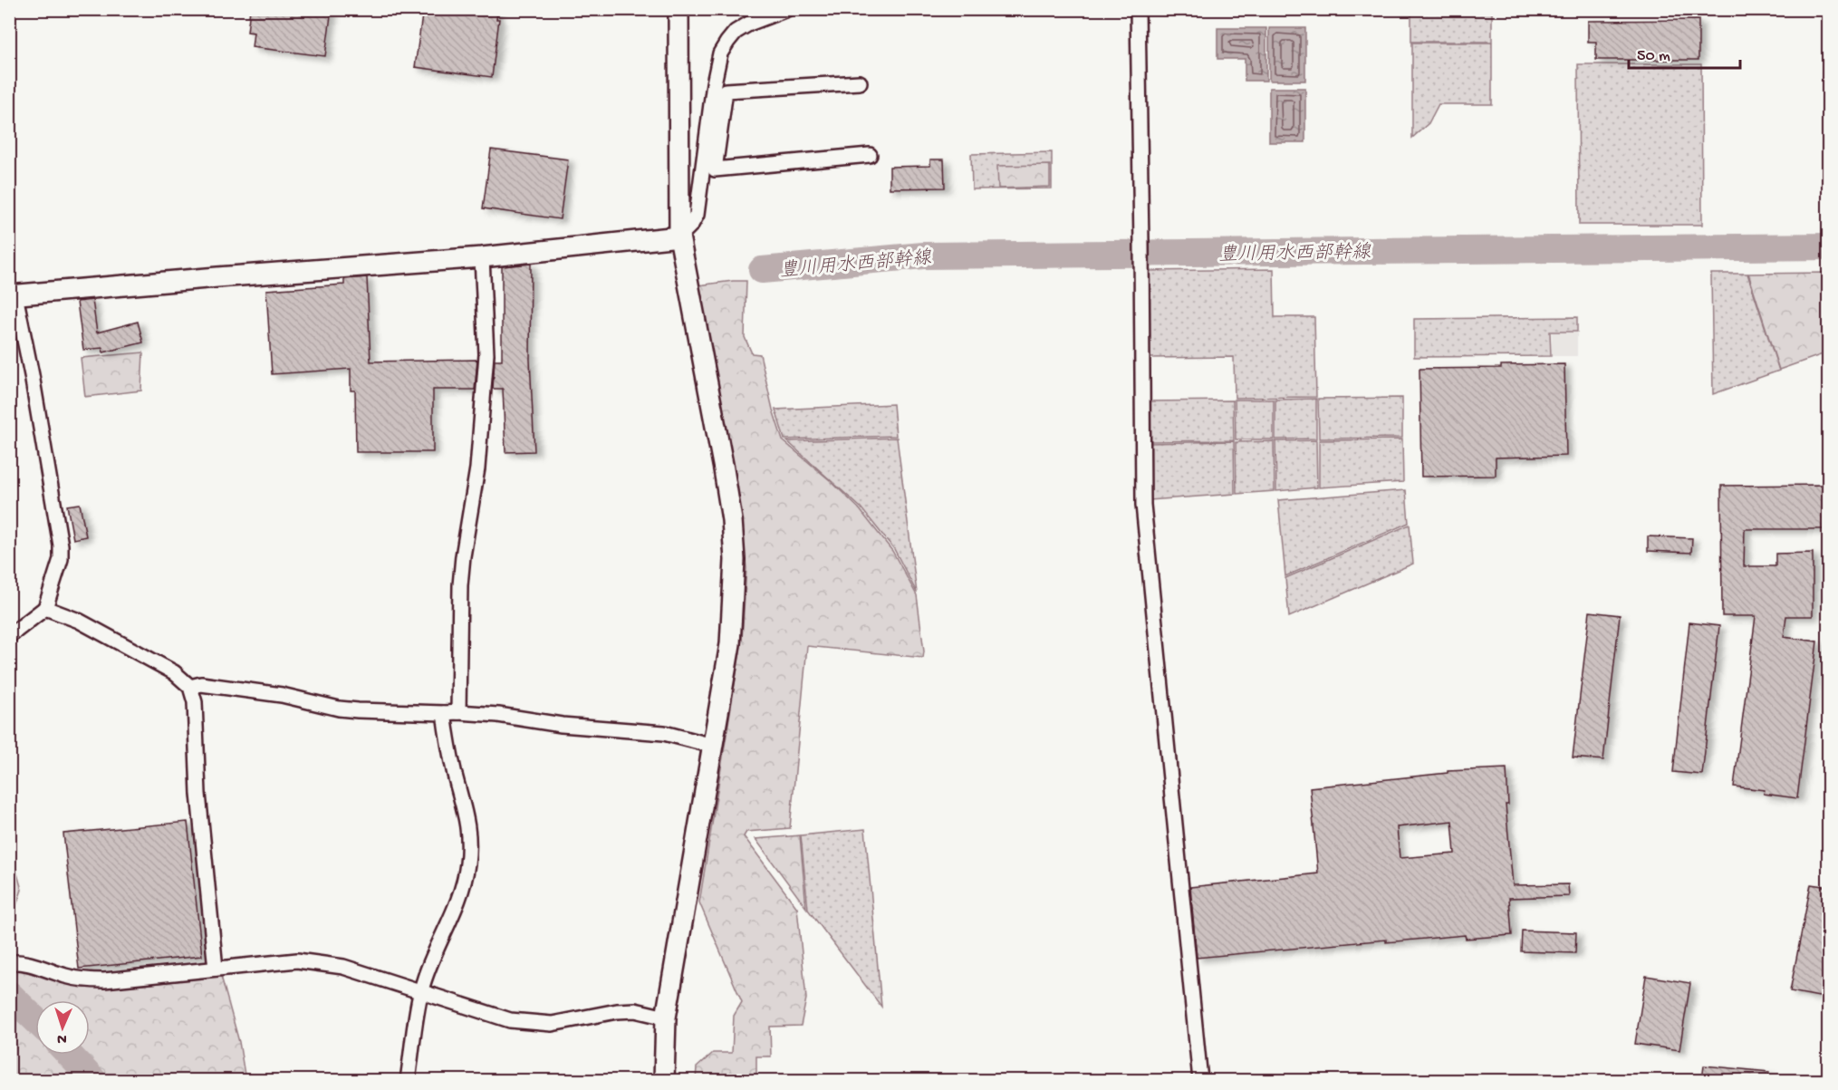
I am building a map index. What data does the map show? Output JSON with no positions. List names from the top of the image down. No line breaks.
{"water":["豊川用水西部幹線"],"scale_bar":"50 m","north":"bottom"}
